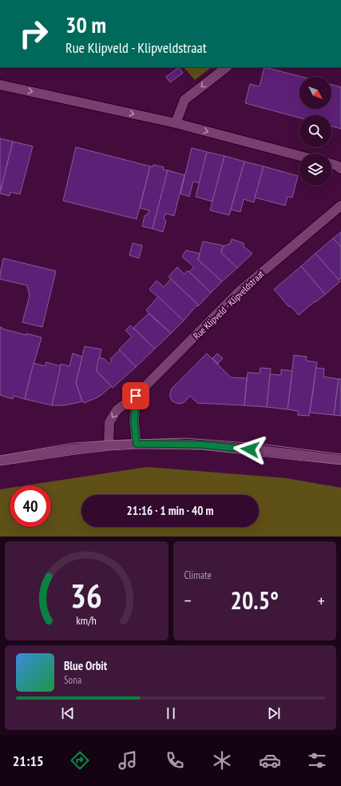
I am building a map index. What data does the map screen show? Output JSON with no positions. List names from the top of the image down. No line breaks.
{"streets":{"street":["Rue Klipveld - Klipveldstraat"]},"north":"bottom right","page":{"turn":["30 m","Rue Klipveld - Klipveldstraat"],"limit":"40","trip":"21:16 · 1 min · 40 m","tile":"Climate","heat":["−","20.5°","+"],"song":["Blue Orbit","Sona"],"tabs":"21:15","gauge":["36","km/h"]}}
